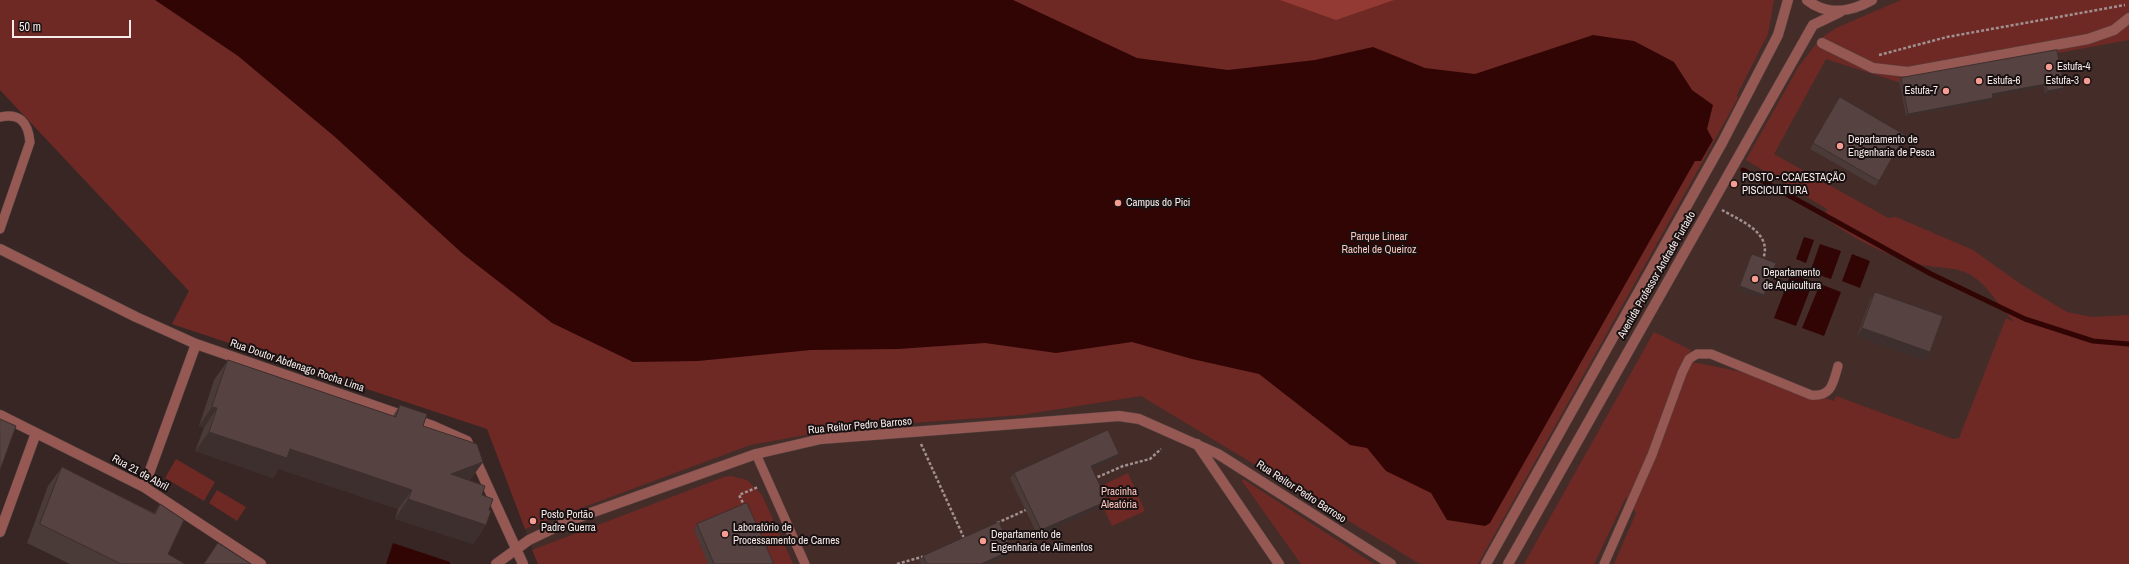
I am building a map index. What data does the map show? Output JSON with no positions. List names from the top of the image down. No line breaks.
{"streets":{"street":["Avenida Professor Andrade Furtado","Rua Doutor Abdenago Rocha Lima","Rua Reitor Pedro Barroso","Rua 21 de Abril"]},"crossings":[["Rua Doutor Abdenago Rocha Lima","Rua Reitor Pedro Barroso"]],"parks":["Parque Linear Rachel de Queiroz","Pracinha Aleatória"],"places":["Estufa-4","Estufa-6","Estufa-3","Estufa-7","Departamento de Engenharia de Pesca","POSTO - CCA/ESTAÇÃO PISCICULTURA","Campus do Pici","Departamento de Aquicultura","Posto Portão Padre Guerra","Laboratório de Processamento de Carnes","Departamento de Engenharia de Alimentos"],"scale_bar":"50 m"}
